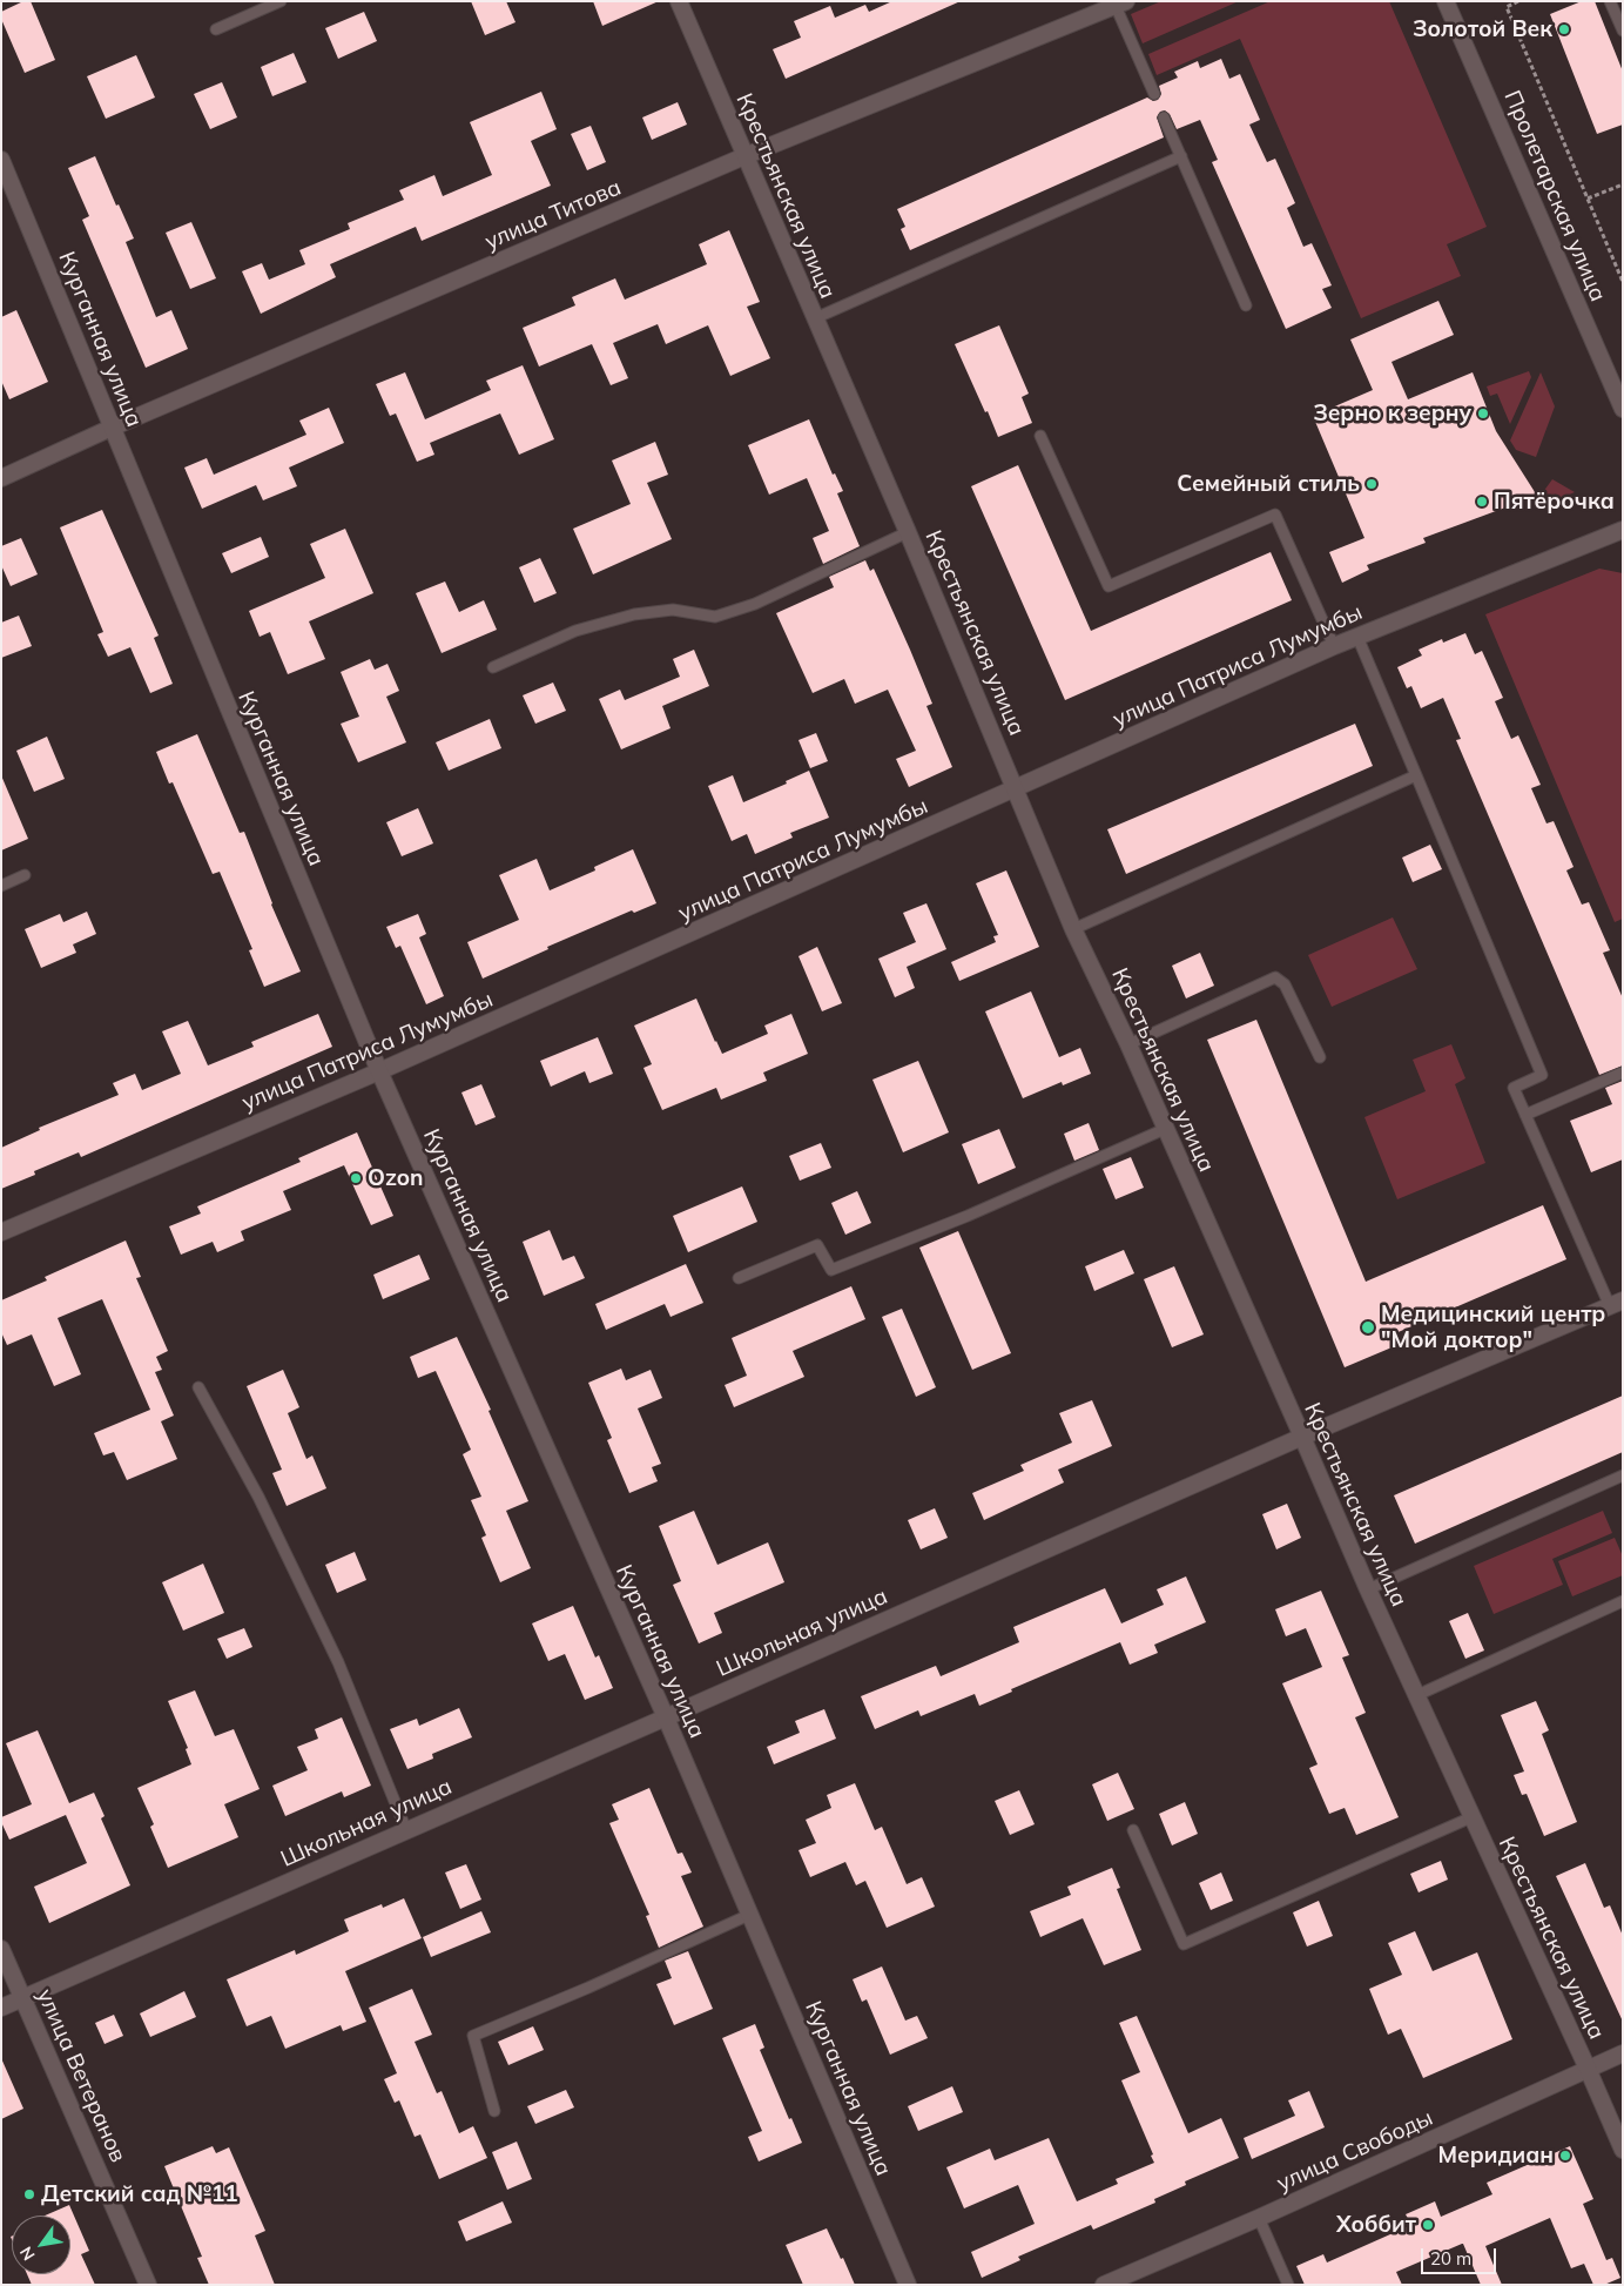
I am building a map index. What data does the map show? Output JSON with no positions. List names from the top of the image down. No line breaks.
{"streets":{"street":["Крестьянская улица","Пролетарская улица","улица Титова","Курганная улица","улица Патриса Лумумбы","Школьная улица","улица Ветеранов","улица Свободы"]},"crossings":[["Крестьянская улица","улица Титова"],["Крестьянская улица","улица Патриса Лумумбы"],["Крестьянская улица","Школьная улица"],["Крестьянская улица","улица Свободы"],["улица Титова","Курганная улица"],["Курганная улица","улица Патриса Лумумбы"],["Курганная улица","Школьная улица"],["Школьная улица","улица Ветеранов"]],"places":["Золотой Век","Зерно к зерну","Семейный стиль","Пятёрочка","Ozon","Медицинский центр \"Мой доктор\"","Меридиан","Детский сад №11","Хоббит"],"scale_bar":"20 m","north":"bottom left"}
